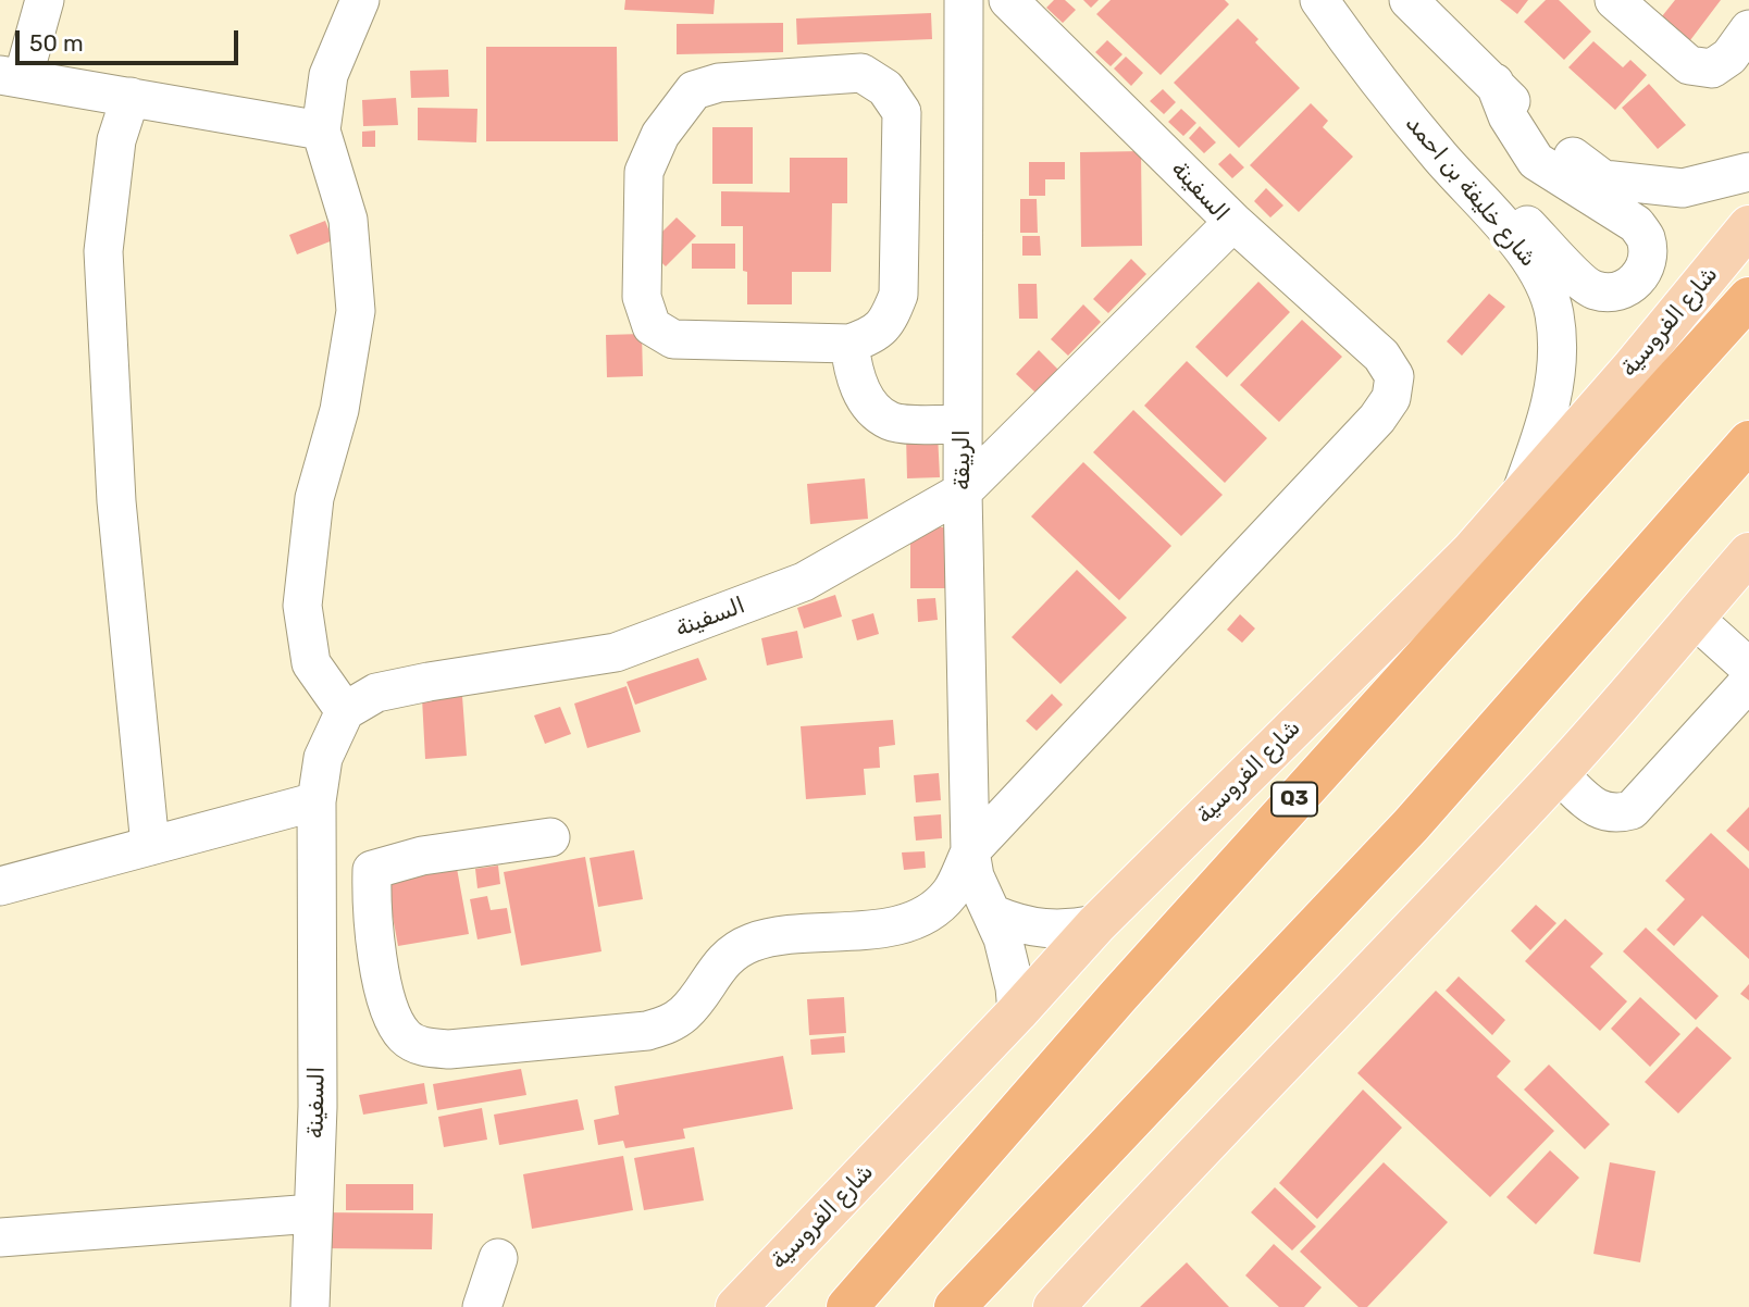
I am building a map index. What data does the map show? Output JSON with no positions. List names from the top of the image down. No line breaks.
{"streets":{"highway":["شارع الفروسية","Q3"],"street":["السفينة","شارع خليفة بن احمد","الربيقة"]},"crossings":[["السفينة","الربيقة"],["شارع خليفة بن احمد","شارع الفروسية"],["شارع الفروسية","الربيقة"]],"scale_bar":"50 m"}
